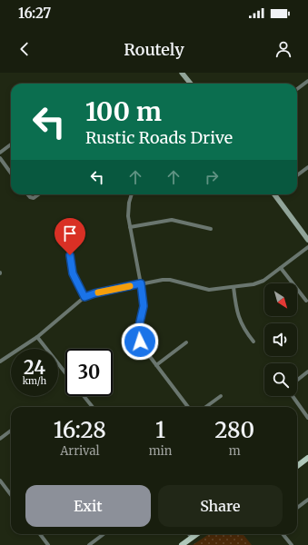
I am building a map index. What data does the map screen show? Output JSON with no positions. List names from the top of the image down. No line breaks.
{"north":"bottom right","page":{"status":"16:27","header":"Routely","turn":["100 m","Rustic Roads Drive"],"speed":"24 km/h","limit":"30","eta":["16:28","Arrival","1","min","280","m"],"buttons":["Exit","Share"]}}
